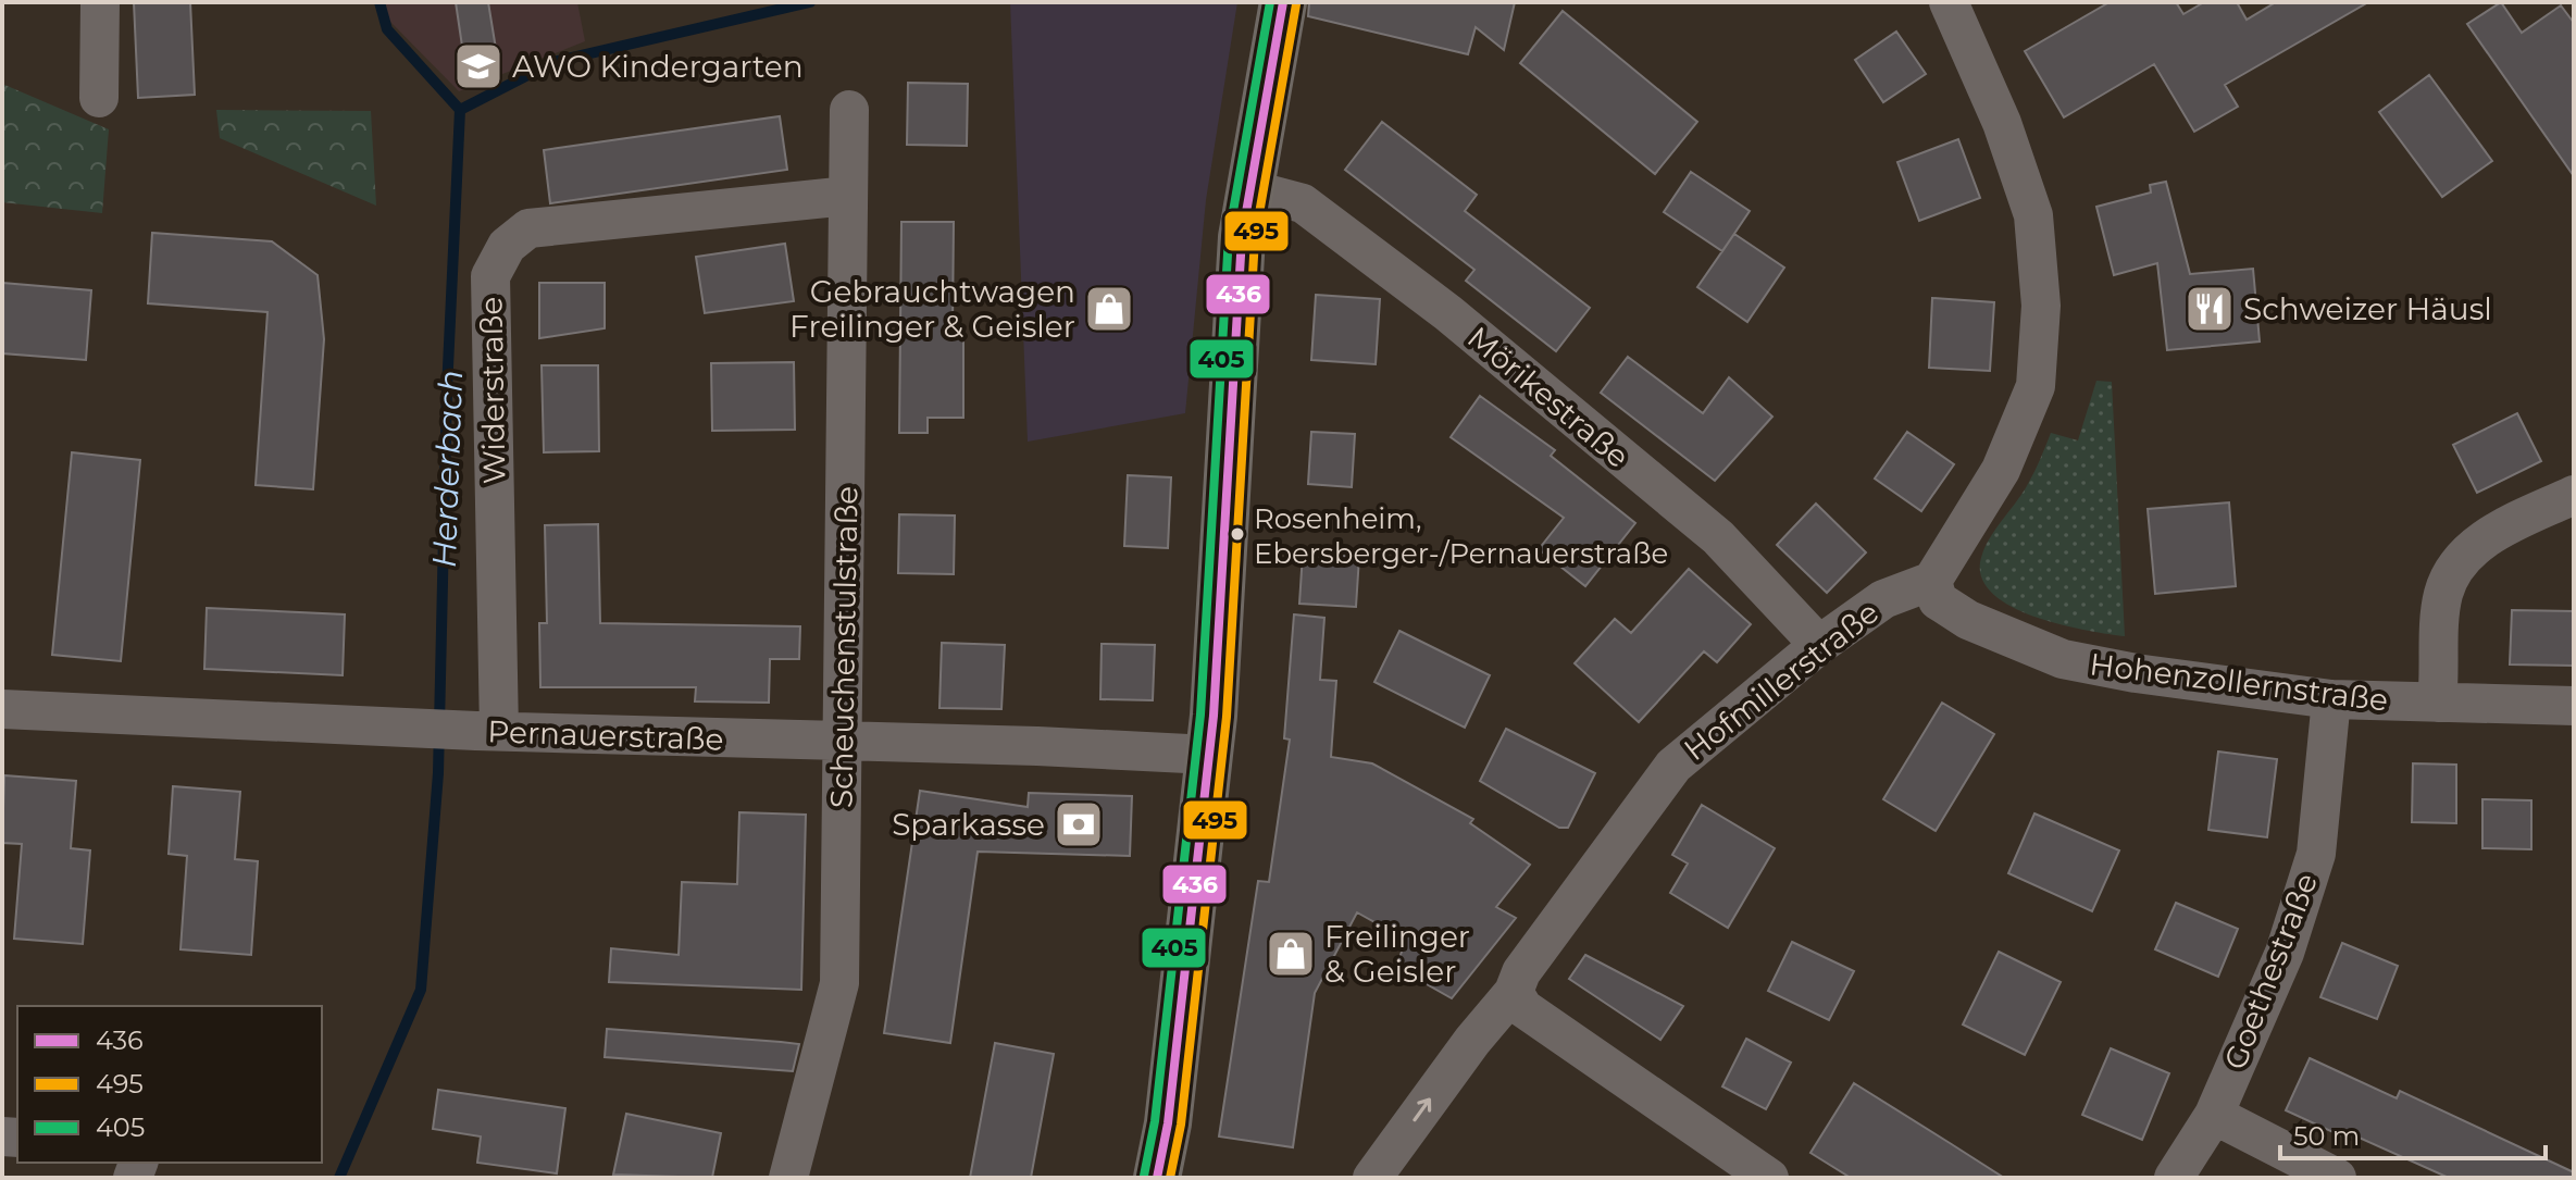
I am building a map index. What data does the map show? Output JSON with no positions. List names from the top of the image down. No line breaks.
{"streets":{"street":["Widerstraße","Mörikestraße","Scheuchenstulstraße","Hofmillerstraße","Hohenzollernstraße","Pernauerstraße","Goethestraße"]},"crossings":[["Widerstraße","Scheuchenstulstraße"],["Widerstraße","Pernauerstraße"],["Mörikestraße","Hofmillerstraße"],["Scheuchenstulstraße","Pernauerstraße"],["Hofmillerstraße","Hohenzollernstraße"],["Hohenzollernstraße","Goethestraße"]],"water":["Herderbach"],"places":{"school or university":["AWO Kindergarten"],"shop":["Gebrauchtwagen Freilinger & Geisler","Freilinger & Geisler"],"restaurant":["Schweizer Häusl"],"other":["Rosenheim, Ebersberger-/Pernauerstraße"],"bank":["Sparkasse"]},"lines":["transit line 436","transit line 405","transit line 495"],"legend":["436","495","405"],"scale_bar":"50 m"}
